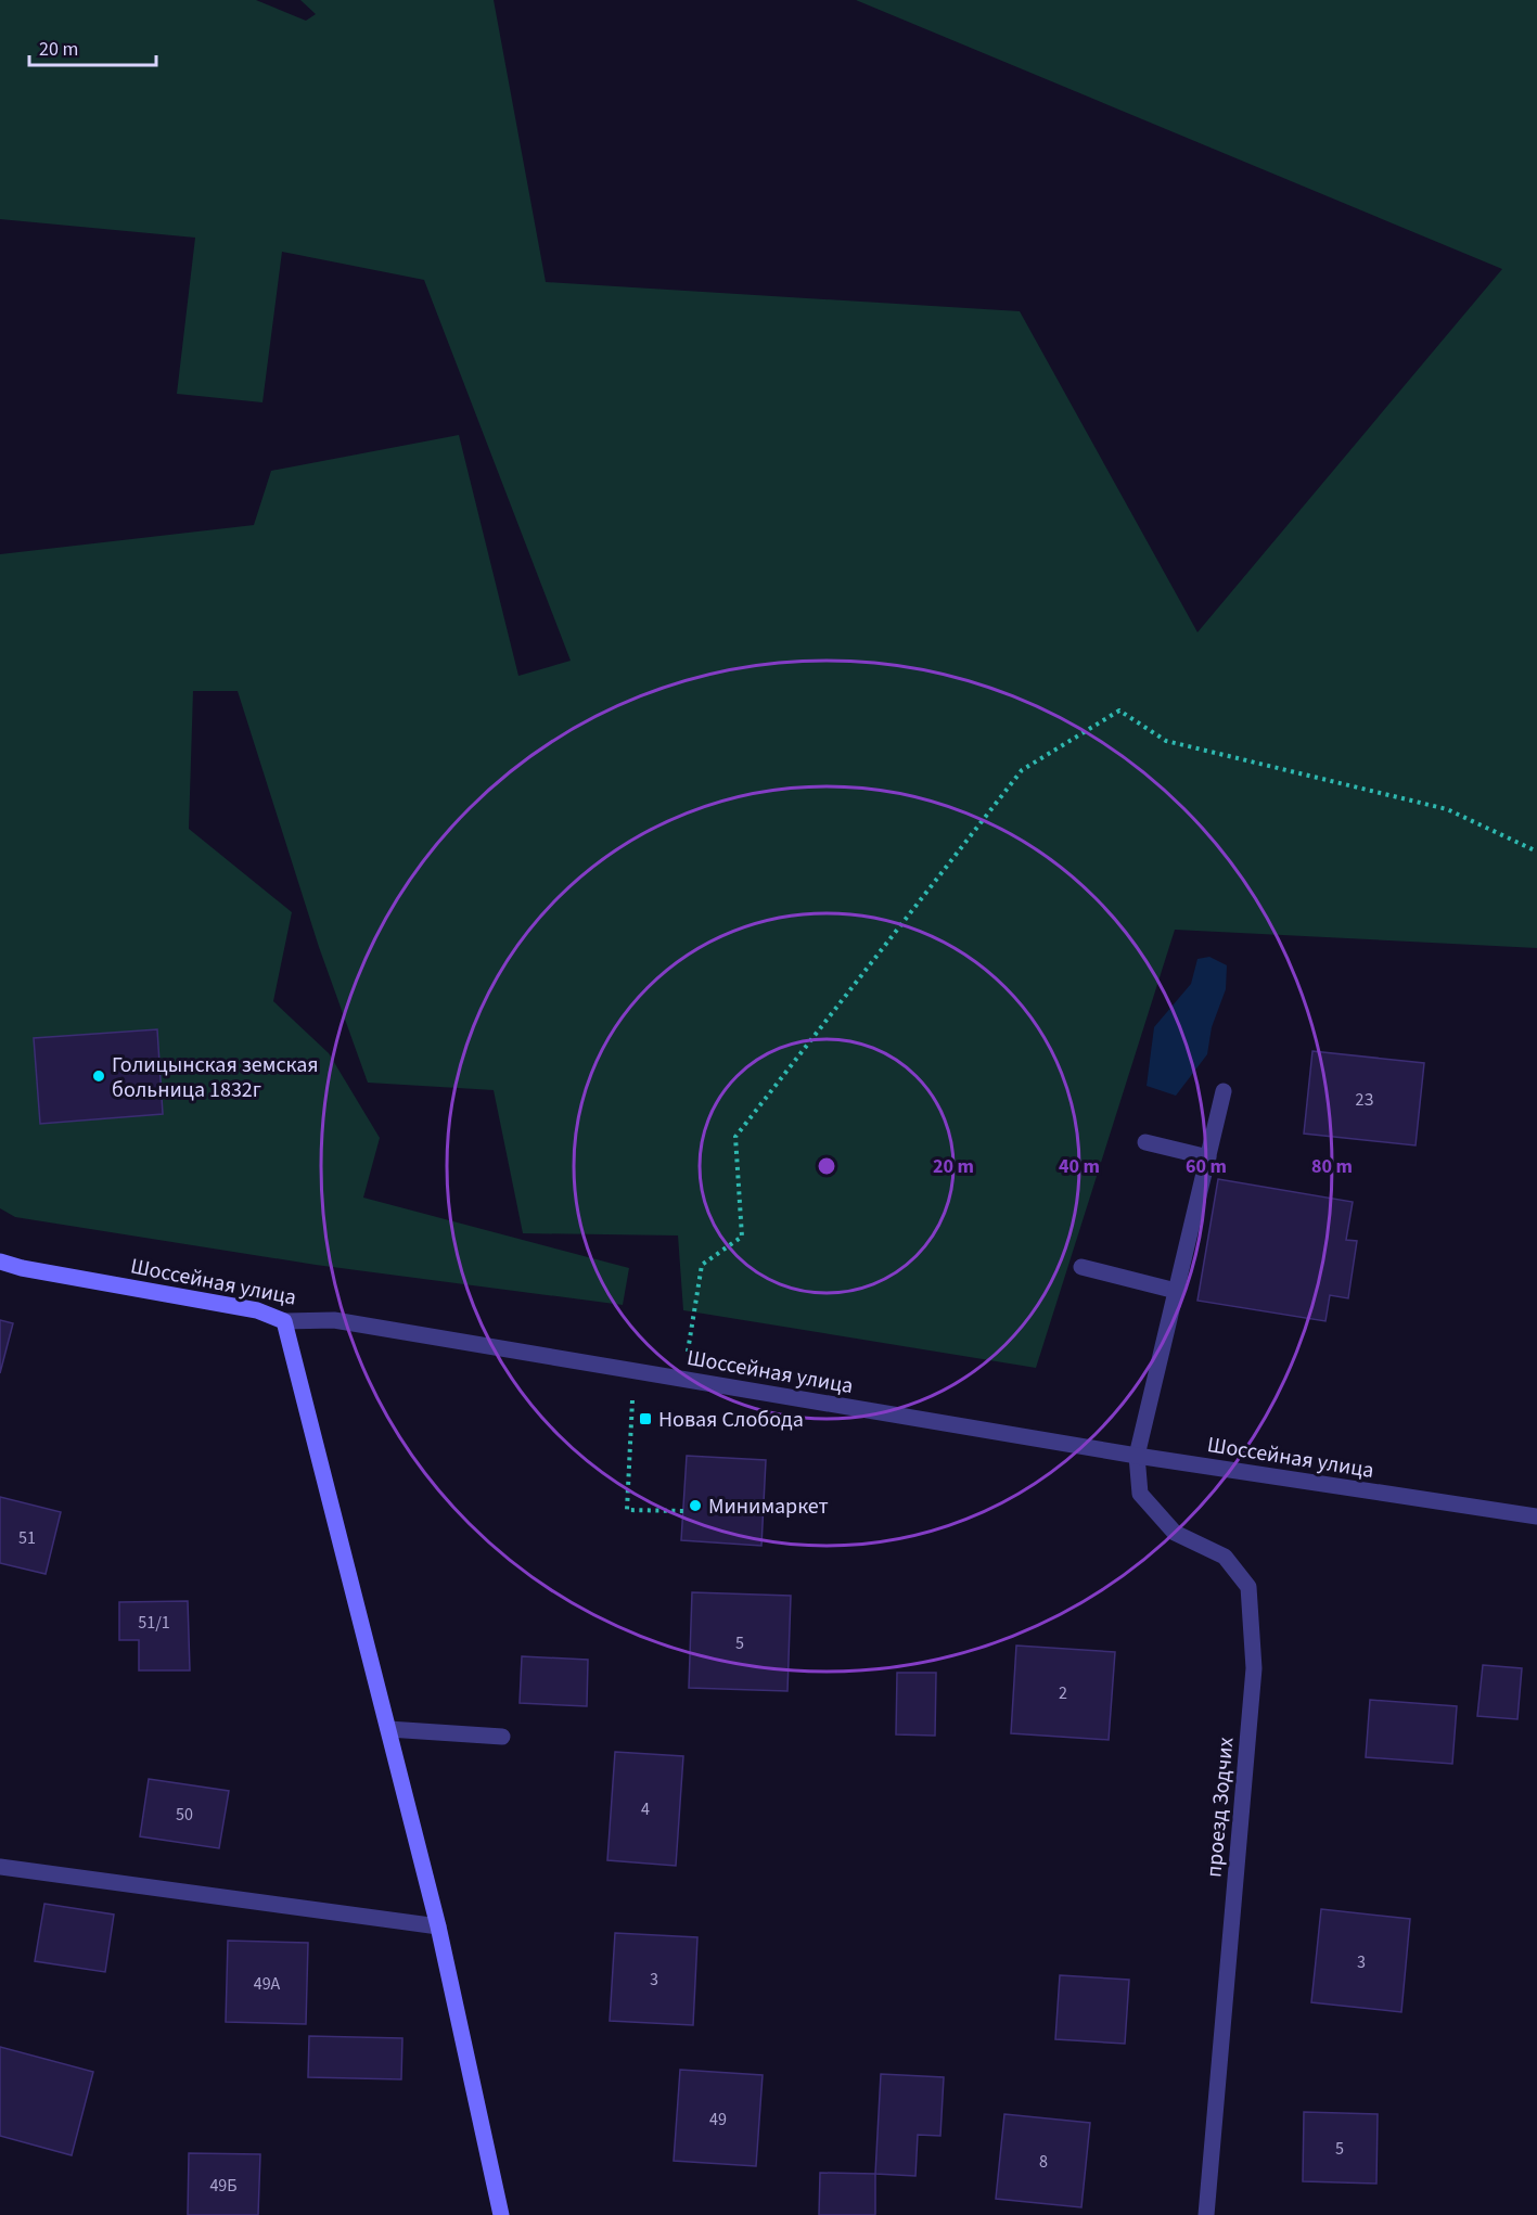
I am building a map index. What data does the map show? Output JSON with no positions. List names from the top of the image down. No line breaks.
{"streets":{"street":["Шоссейная улица","проезд Зодчих"]},"crossings":[["Шоссейная улица","проезд Зодчих"]],"places":{"other":["Голицынская земская больница 1832г","Минимаркет"],"transit":["Новая Слобода"]},"house_numbers":["2З","51","51/1","5","2","4","50","3","3","49А","49","5","8","49Б"],"scale_bar":"20 m","rings":["20 m","40 m","60 m","80 m"]}
